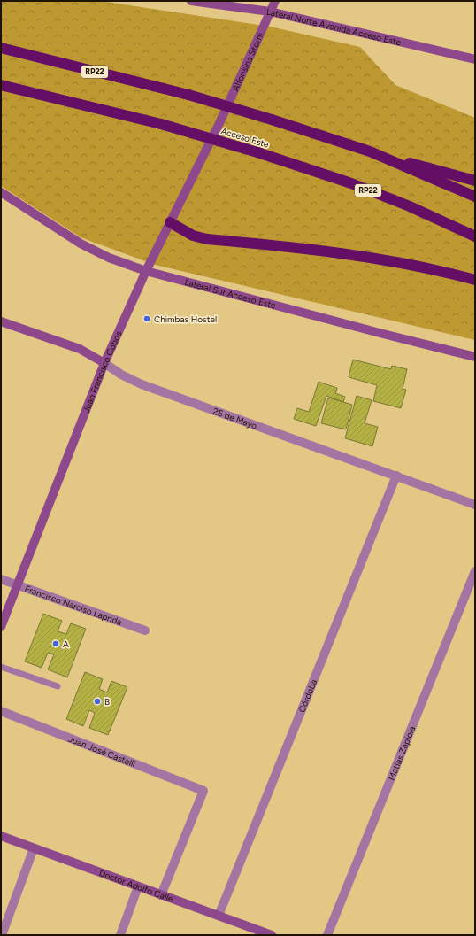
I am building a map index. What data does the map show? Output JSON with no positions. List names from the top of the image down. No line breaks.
{"streets":{"highway":["RP22","Acceso Este"],"street":["Lateral Norte Avenida Acceso Este","Alfonsina Storni","Lateral Sur Acceso Este","Juan Francisco Cobos","25 de Mayo","Francisco Narciso Laprida","Córdoba","Juan José Castelli","Matías Zapiola","Doctor Adolfo Calle"]},"crossings":[["Lateral Norte Avenida Acceso Este","Alfonsina Storni"],["Alfonsina Storni","Juan Francisco Cobos"],["Lateral Sur Acceso Este","Juan Francisco Cobos"],["Juan Francisco Cobos","25 de Mayo"],["Juan Francisco Cobos","Francisco Narciso Laprida"],["25 de Mayo","Córdoba"],["Córdoba","Doctor Adolfo Calle"],["Juan José Castelli","Doctor Adolfo Calle"]],"places":["Chimbas Hostel","A","B"]}
